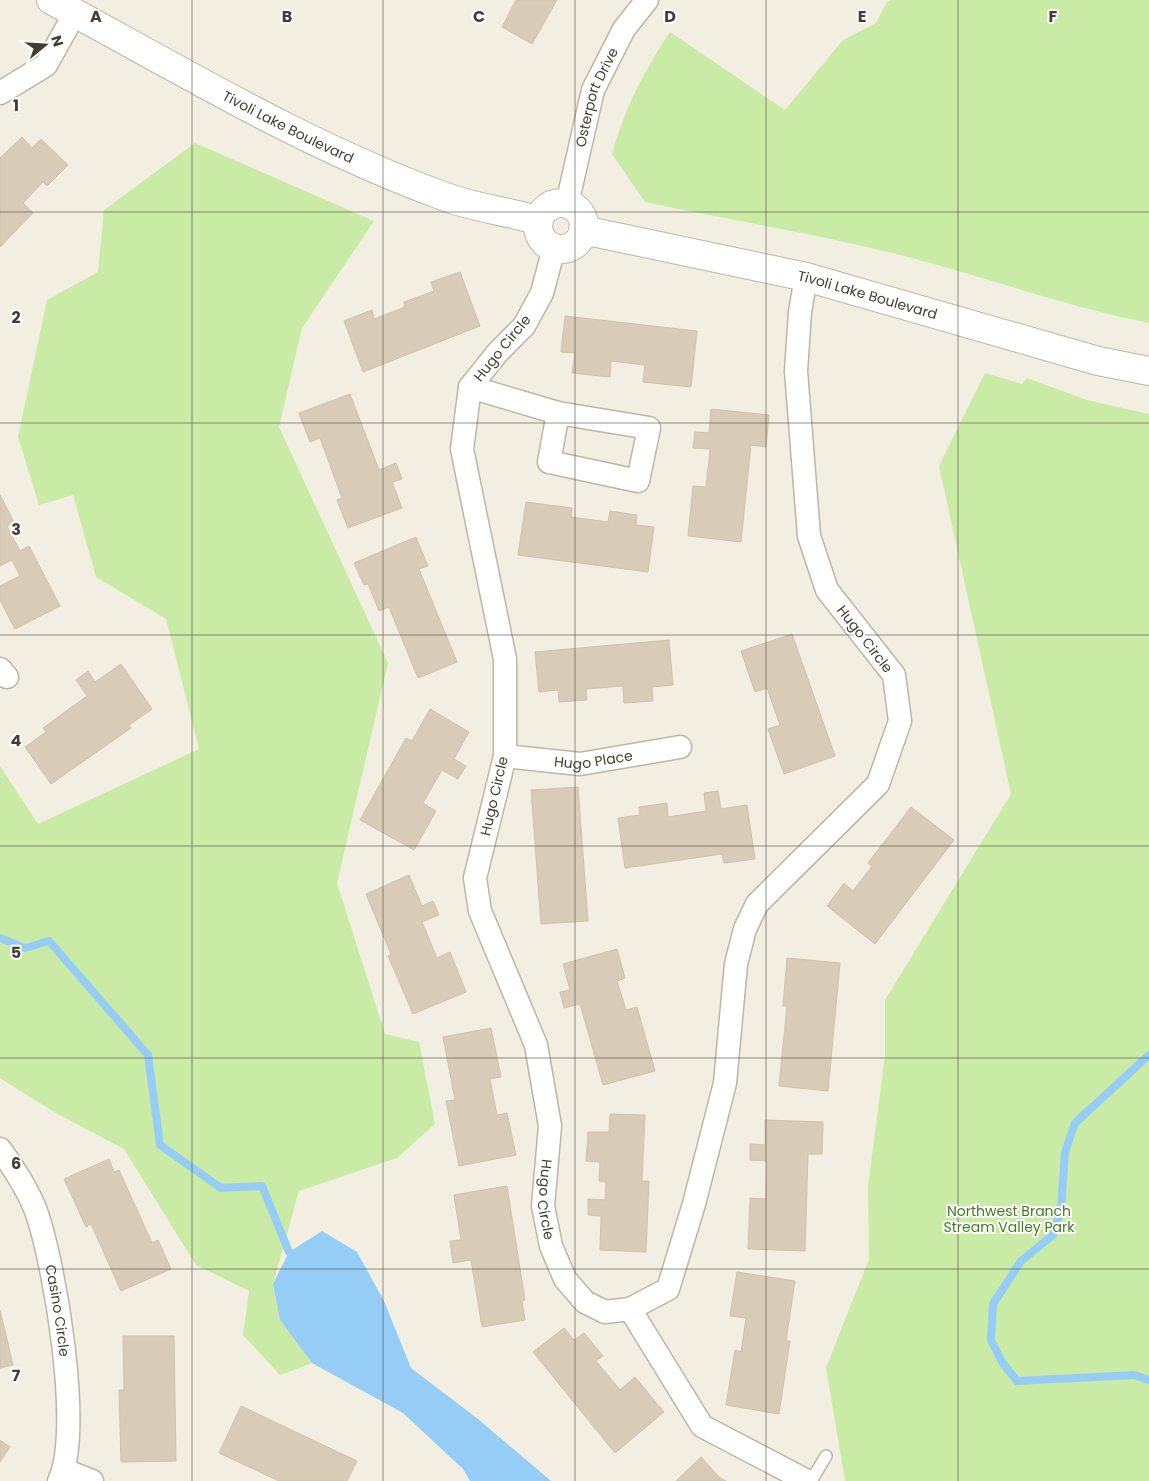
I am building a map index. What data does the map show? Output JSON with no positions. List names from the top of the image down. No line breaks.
{"streets":{"street":["Osterport Drive","Tivoli Lake Boulevard","Hugo Circle","Hugo Place","Casino Circle"]},"crossings":[["Osterport Drive","Tivoli Lake Boulevard"],["Osterport Drive","Hugo Circle"],["Tivoli Lake Boulevard","Hugo Circle"],["Hugo Circle","Hugo Place"]],"parks":["Northwest Branch Stream Valley Park"],"north":"right","grid":{"columns":["A","B","C","D","E","F"],"rows":["1","2","3","4","5","6","7"]}}
